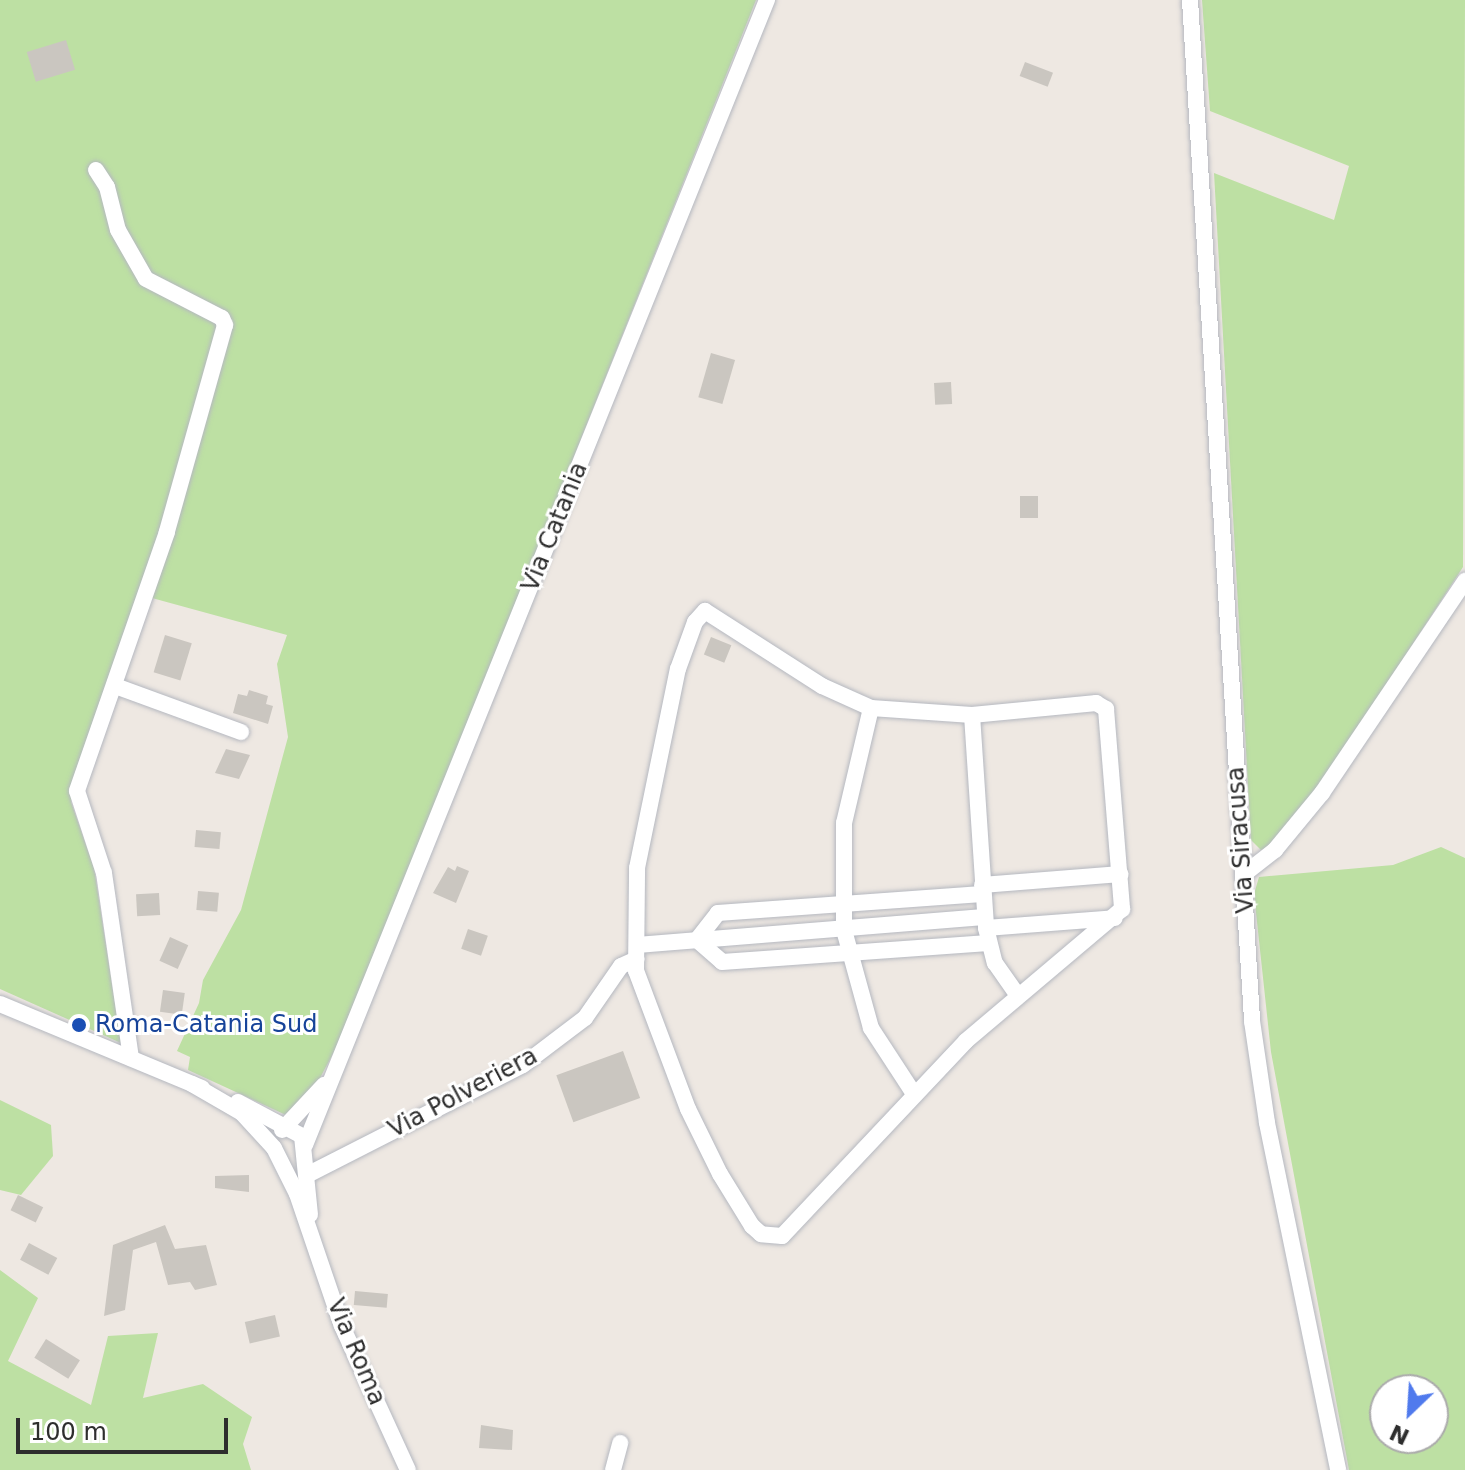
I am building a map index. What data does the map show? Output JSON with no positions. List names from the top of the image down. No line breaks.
{"streets":{"street":["Via Catania","Via Siracusa","Via Polveriera","Via Roma"]},"places":["Roma-Catania Sud"],"scale_bar":"100 m","north":"bottom left"}
